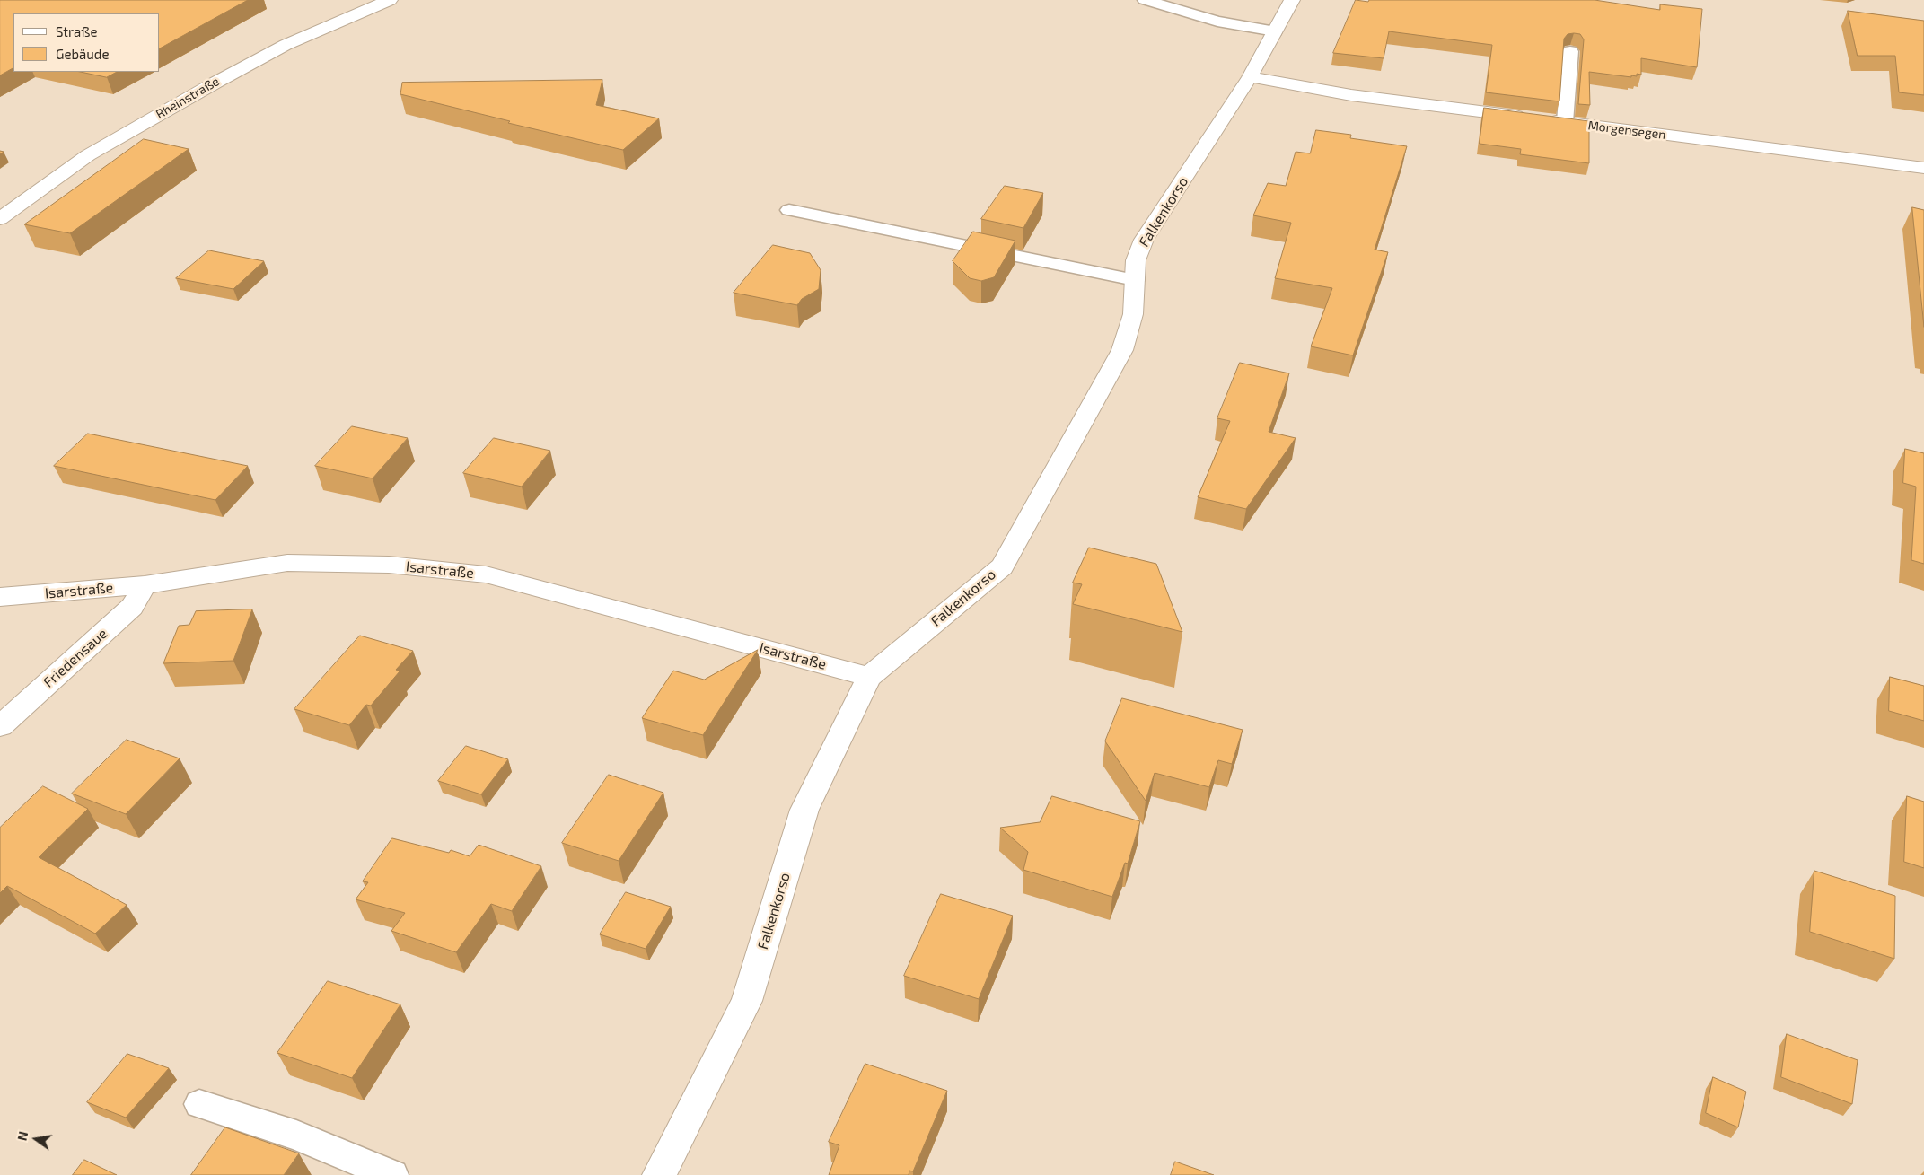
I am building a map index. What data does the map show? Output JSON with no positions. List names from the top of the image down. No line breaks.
{"streets":{"street":["Rheinstraße","Morgensegen","Falkenkorso","Isarstraße","Friedensaue"]},"crossings":[["Morgensegen","Falkenkorso"],["Falkenkorso","Isarstraße"],["Isarstraße","Friedensaue"]],"legend":["Straße","Gebäude"],"north":"left"}
